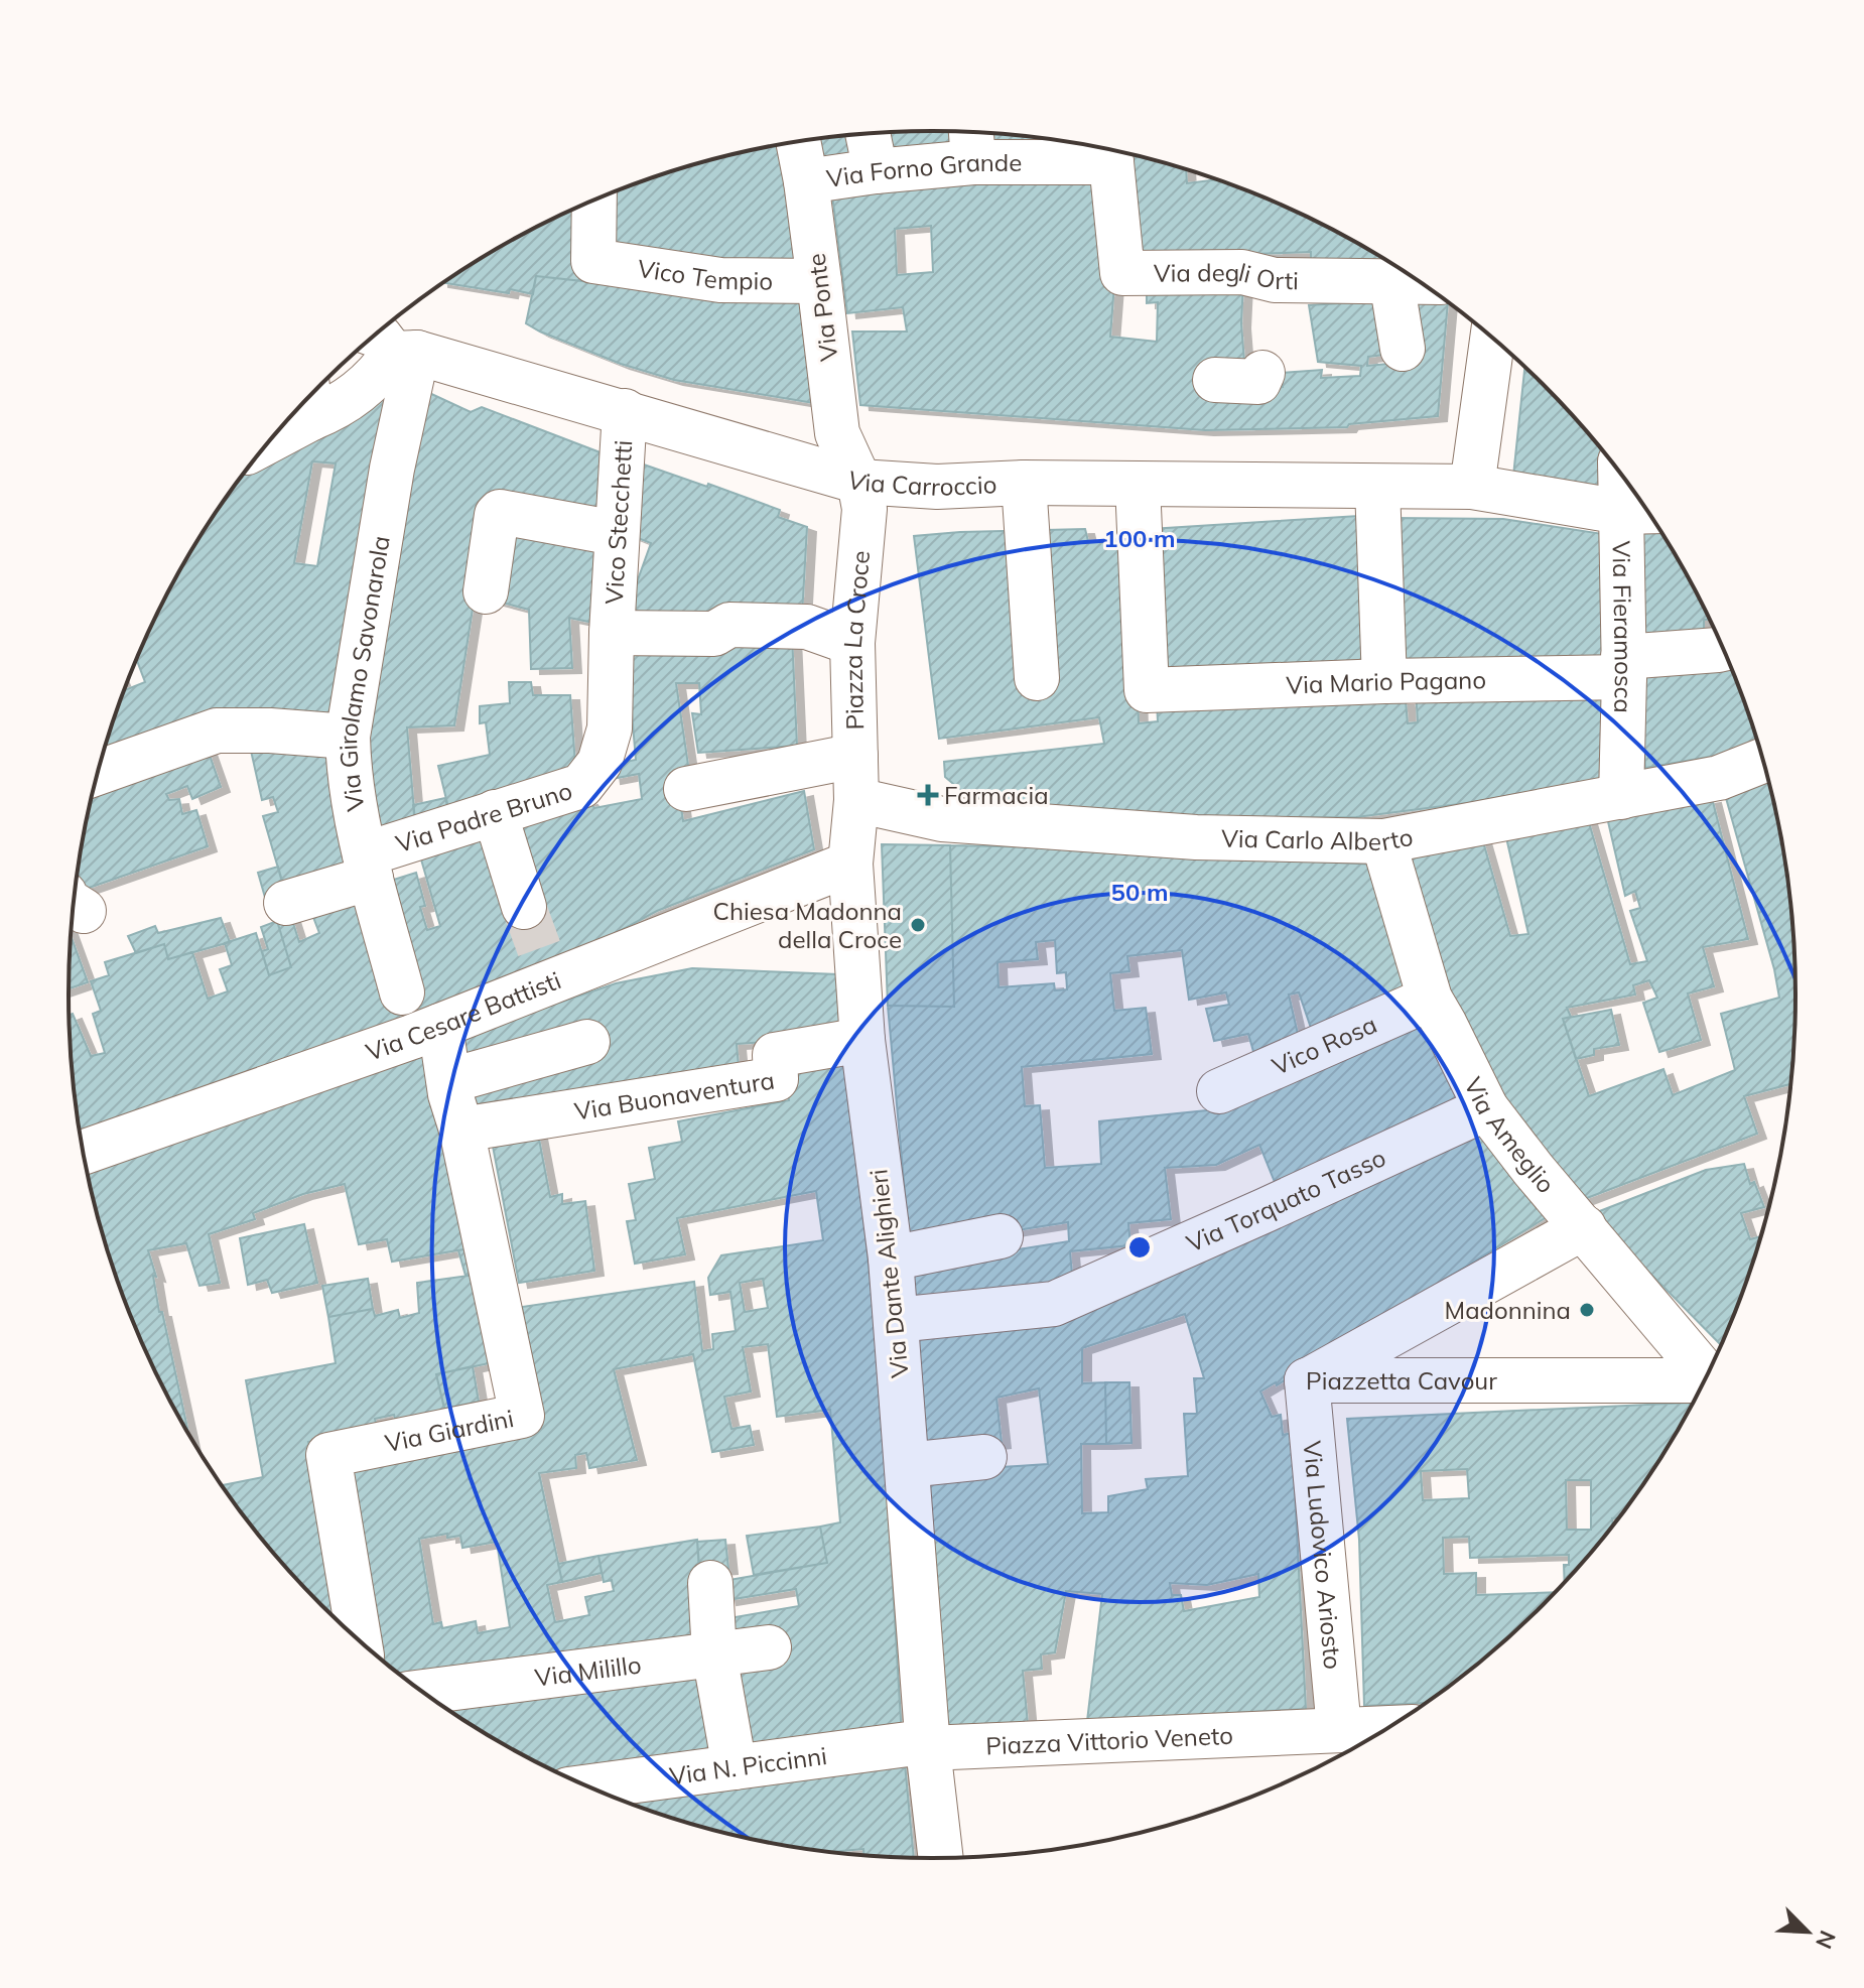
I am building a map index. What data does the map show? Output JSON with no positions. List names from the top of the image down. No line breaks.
{"streets":{"street":["Via Forno Grande","Vico Tempio","Via degli Orti","Via Ponte","Via Carroccio","Vico Stecchetti","Via Fieramosca","Piazza La Croce","Via Girolamo Savonarola","Via Mario Pagano","Via Padre Bruno","Via Carlo Alberto","Via Cesare Battisti","Vico Rosa","Via Buonaventura","Via Ameglio","Via Torquato Tasso","Via Dante Alighieri","Piazzetta Cavour","Via Giardini","Via Ludovico Ariosto","Via Milillo","Piazza Vittorio Veneto","Via N. Piccinni"]},"crossings":[["Via Forno Grande","Via Ponte"],["Vico Tempio","Via Ponte"],["Via Ponte","Via Carroccio"],["Via Ponte","Piazza La Croce"],["Via Carroccio","Vico Stecchetti"],["Via Carroccio","Via Fieramosca"],["Via Carroccio","Piazza La Croce"],["Via Carroccio","Via Girolamo Savonarola"],["Via Carroccio","Via Mario Pagano"],["Vico Stecchetti","Via Padre Bruno"],["Via Fieramosca","Via Mario Pagano"],["Via Fieramosca","Via Carlo Alberto"],["Piazza La Croce","Via Carlo Alberto"],["Piazza La Croce","Via Dante Alighieri"],["Via Girolamo Savonarola","Via Padre Bruno"],["Via Girolamo Savonarola","Via Cesare Battisti"],["Via Girolamo Savonarola","Via Giardini"],["Via Carlo Alberto","Via Ameglio"],["Via Carlo Alberto","Via Dante Alighieri"],["Via Cesare Battisti","Via Dante Alighieri"],["Via Cesare Battisti","Via Giardini"],["Vico Rosa","Via Ameglio"],["Via Buonaventura","Via Dante Alighieri"],["Via Buonaventura","Via Giardini"],["Via Ameglio","Via Torquato Tasso"],["Via Ameglio","Piazzetta Cavour"],["Via Torquato Tasso","Via Dante Alighieri"],["Via Dante Alighieri","Piazza Vittorio Veneto"],["Via Dante Alighieri","Via N. Piccinni"],["Piazzetta Cavour","Via Ludovico Ariosto"],["Via Ludovico Ariosto","Piazza Vittorio Veneto"],["Piazza Vittorio Veneto","Via N. Piccinni"]],"places":{"health":["Farmacia"],"other":["Chiesa Madonna della Croce","Madonnina"]},"north":"bottom right","rings":["100 m","50 m"]}
